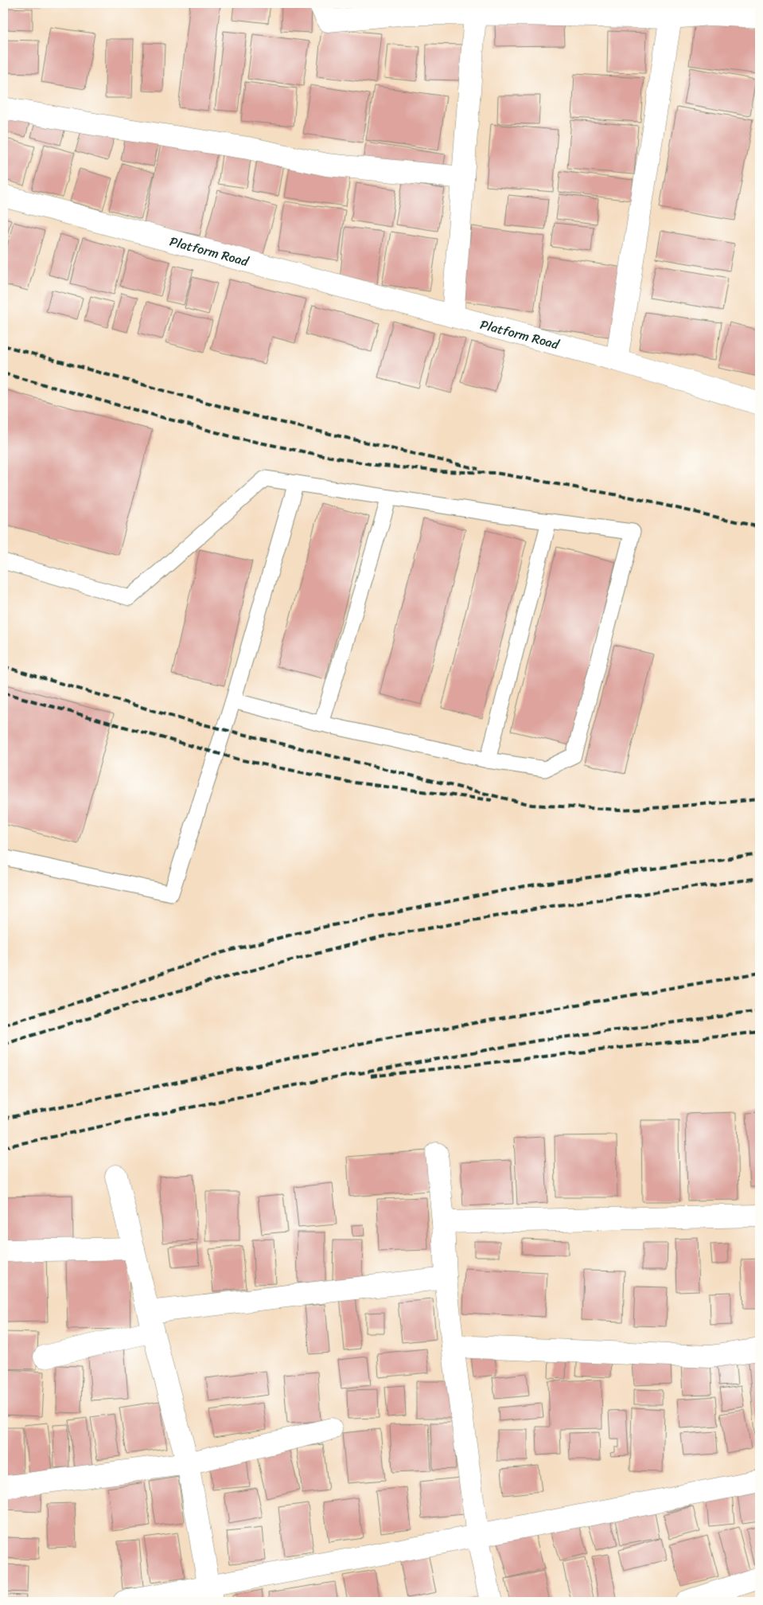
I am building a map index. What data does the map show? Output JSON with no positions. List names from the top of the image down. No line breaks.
{"streets":{"street":["Platform Road"]}}
